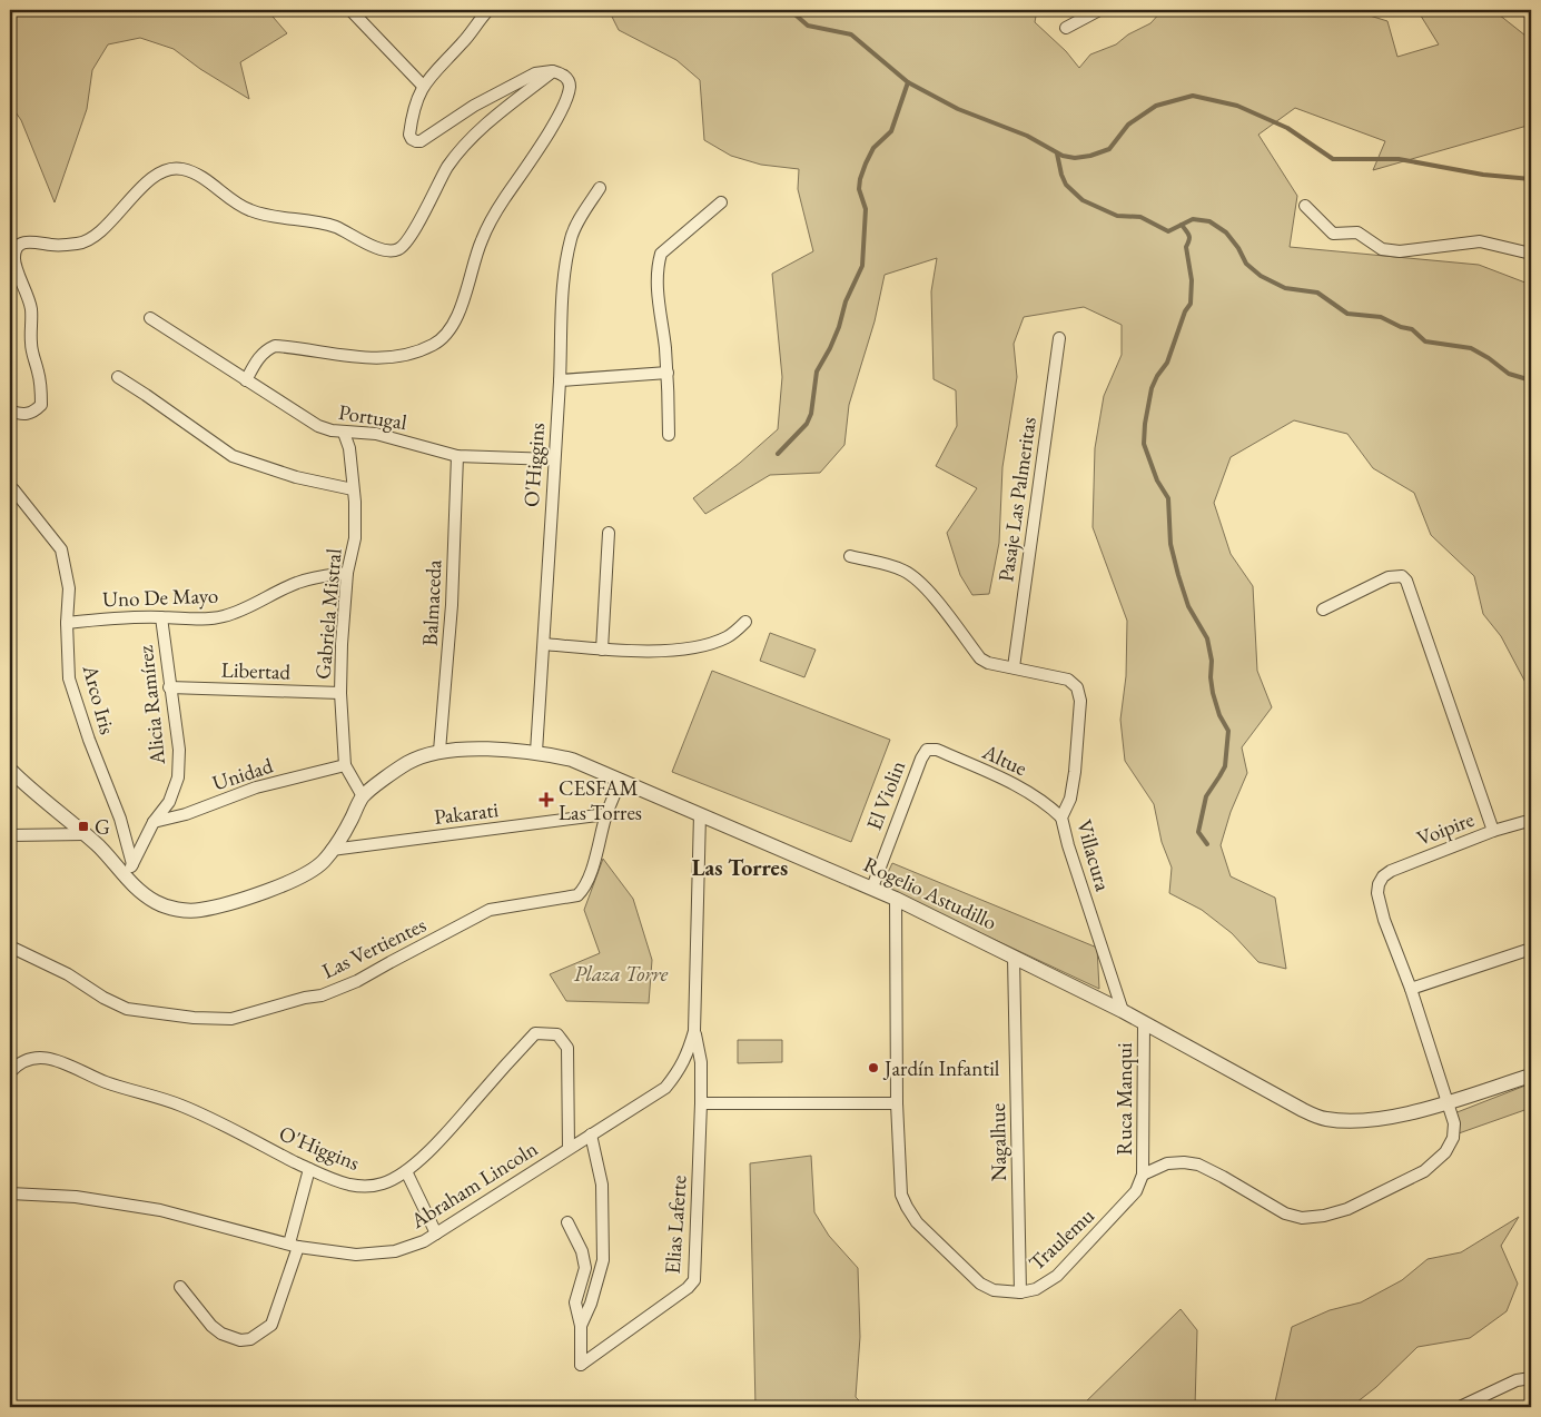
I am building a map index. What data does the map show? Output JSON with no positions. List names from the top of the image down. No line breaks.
{"streets":{"street":["Portugal","O'Higgins","Pasaje Las Palmeritas","Uno De Mayo","Balmaceda","Gabriela Mistral","Libertad","Arco Iris","Alicia Ramírez","Altue","Unidad","El Violin","Pakarati","Voipire","Villacura","Rogelio Astudillo","Las Vertientes","Ruca Manqui","Nagalhue","Abraham Lincoln","Elias Laferte","Traulemu"]},"crossings":[["Portugal","O'Higgins"],["Portugal","Balmaceda"],["Portugal","Gabriela Mistral"],["O'Higgins","Rogelio Astudillo"],["O'Higgins","Abraham Lincoln"],["Pasaje Las Palmeritas","Villacura"],["Uno De Mayo","Gabriela Mistral"],["Uno De Mayo","Arco Iris"],["Uno De Mayo","Alicia Ramírez"],["Balmaceda","Rogelio Astudillo"],["Gabriela Mistral","Libertad"],["Gabriela Mistral","Unidad"],["Gabriela Mistral","Rogelio Astudillo"],["Libertad","Alicia Ramírez"],["Arco Iris","Alicia Ramírez"],["Arco Iris","Rogelio Astudillo"],["Alicia Ramírez","Unidad"],["Alicia Ramírez","Rogelio Astudillo"],["Altue","El Violin"],["Altue","Villacura"],["El Violin","Rogelio Astudillo"],["Pakarati","Rogelio Astudillo"],["Pakarati","Las Vertientes"],["Voipire","Rogelio Astudillo"],["Villacura","Rogelio Astudillo"],["Rogelio Astudillo","Las Vertientes"],["Rogelio Astudillo","Ruca Manqui"],["Rogelio Astudillo","Nagalhue"],["Rogelio Astudillo","Abraham Lincoln"],["Rogelio Astudillo","Traulemu"],["Ruca Manqui","Traulemu"],["Nagalhue","Traulemu"],["Abraham Lincoln","Elias Laferte"]],"districts":["Las Torres"],"parks":["Plaza Torre"],"places":{"health":["CESFAM Las Torres"],"transit":["G"],"other":["Jardín Infantil"]}}
